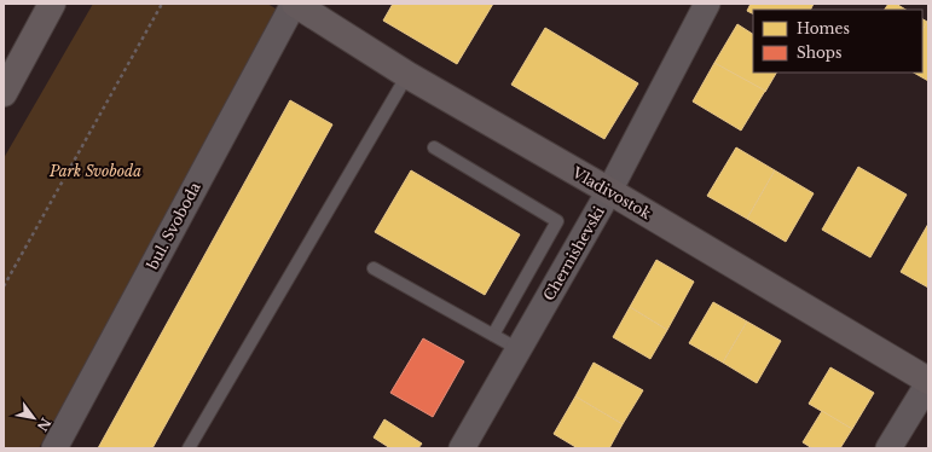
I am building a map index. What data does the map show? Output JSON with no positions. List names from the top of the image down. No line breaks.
{"streets":{"street":["Vladivostok","bul. Svoboda","Chernishevski"]},"crossings":[["Vladivostok","bul. Svoboda"],["Vladivostok","Chernishevski"]],"parks":["Park Svoboda"],"legend":["Homes","Shops"],"north":"bottom right"}
